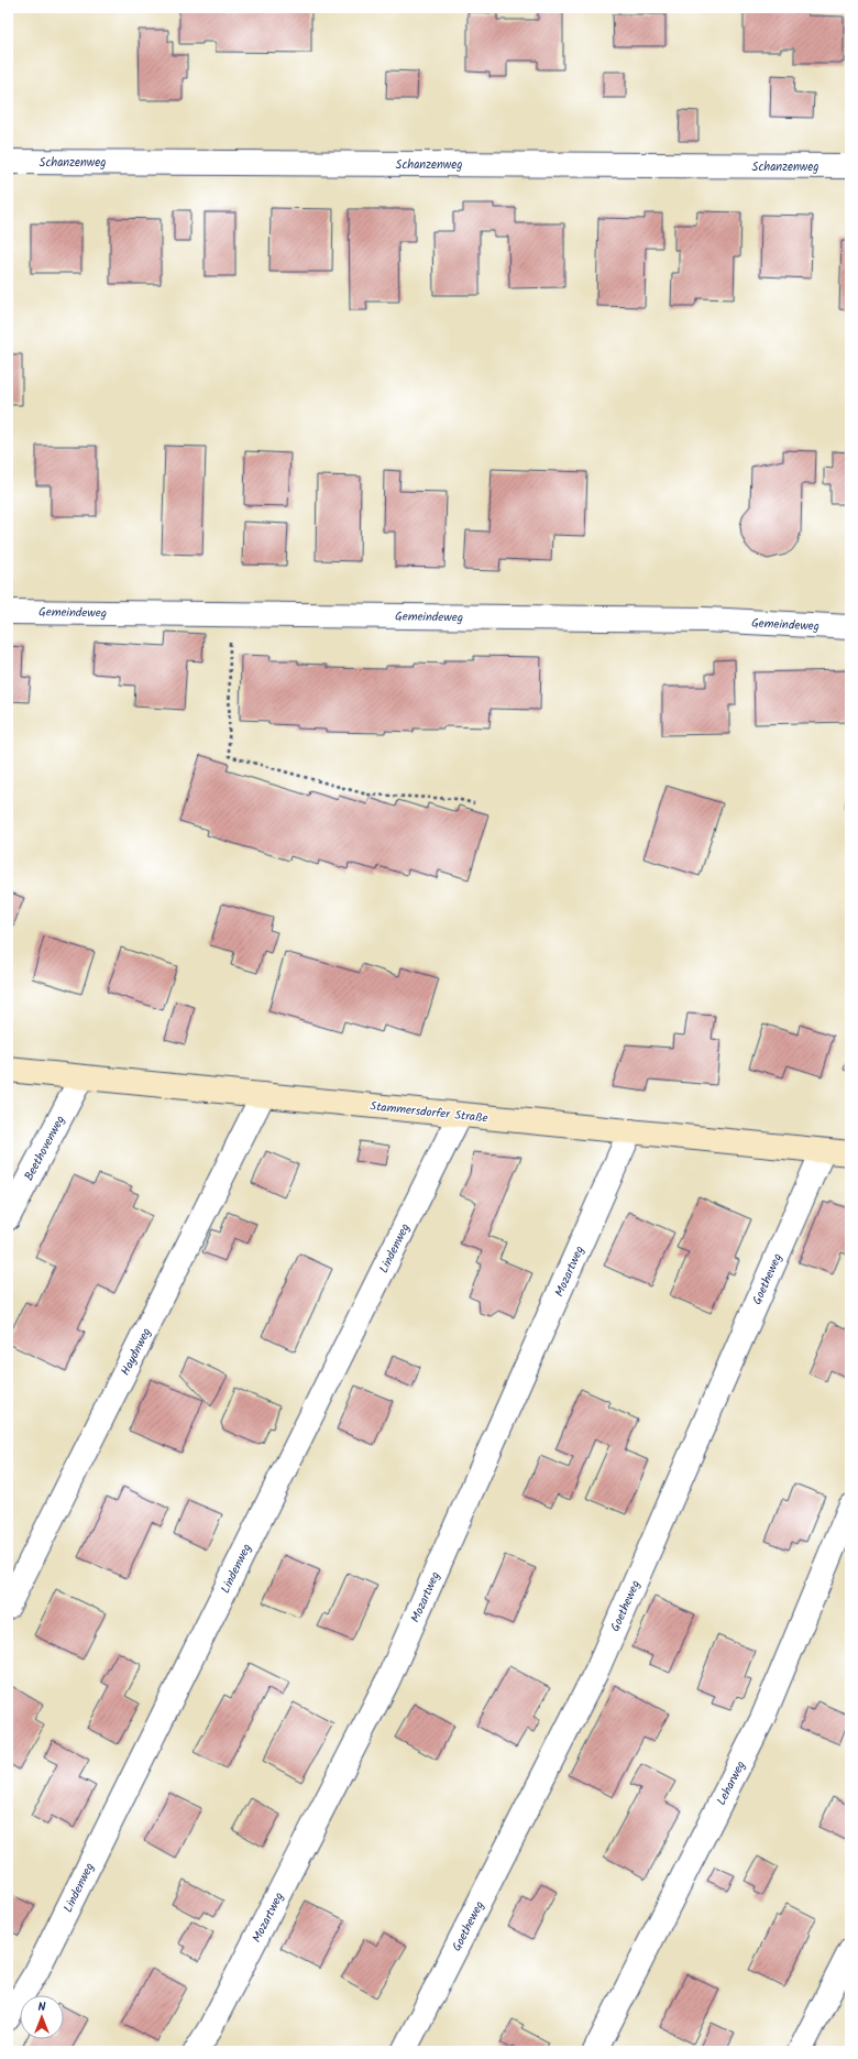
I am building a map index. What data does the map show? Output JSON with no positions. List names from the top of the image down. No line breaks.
{"streets":{"main road":["Stammersdorfer Straße"],"street":["Schanzenweg","Gemeindeweg","Beethovenweg","Lindenweg","Mozartweg","Goetheweg","Haydnweg","Leharweg"]},"crossings":[["Stammersdorfer Straße","Beethovenweg"],["Stammersdorfer Straße","Lindenweg"],["Stammersdorfer Straße","Mozartweg"],["Stammersdorfer Straße","Goetheweg"],["Stammersdorfer Straße","Haydnweg"]],"north":"top"}
